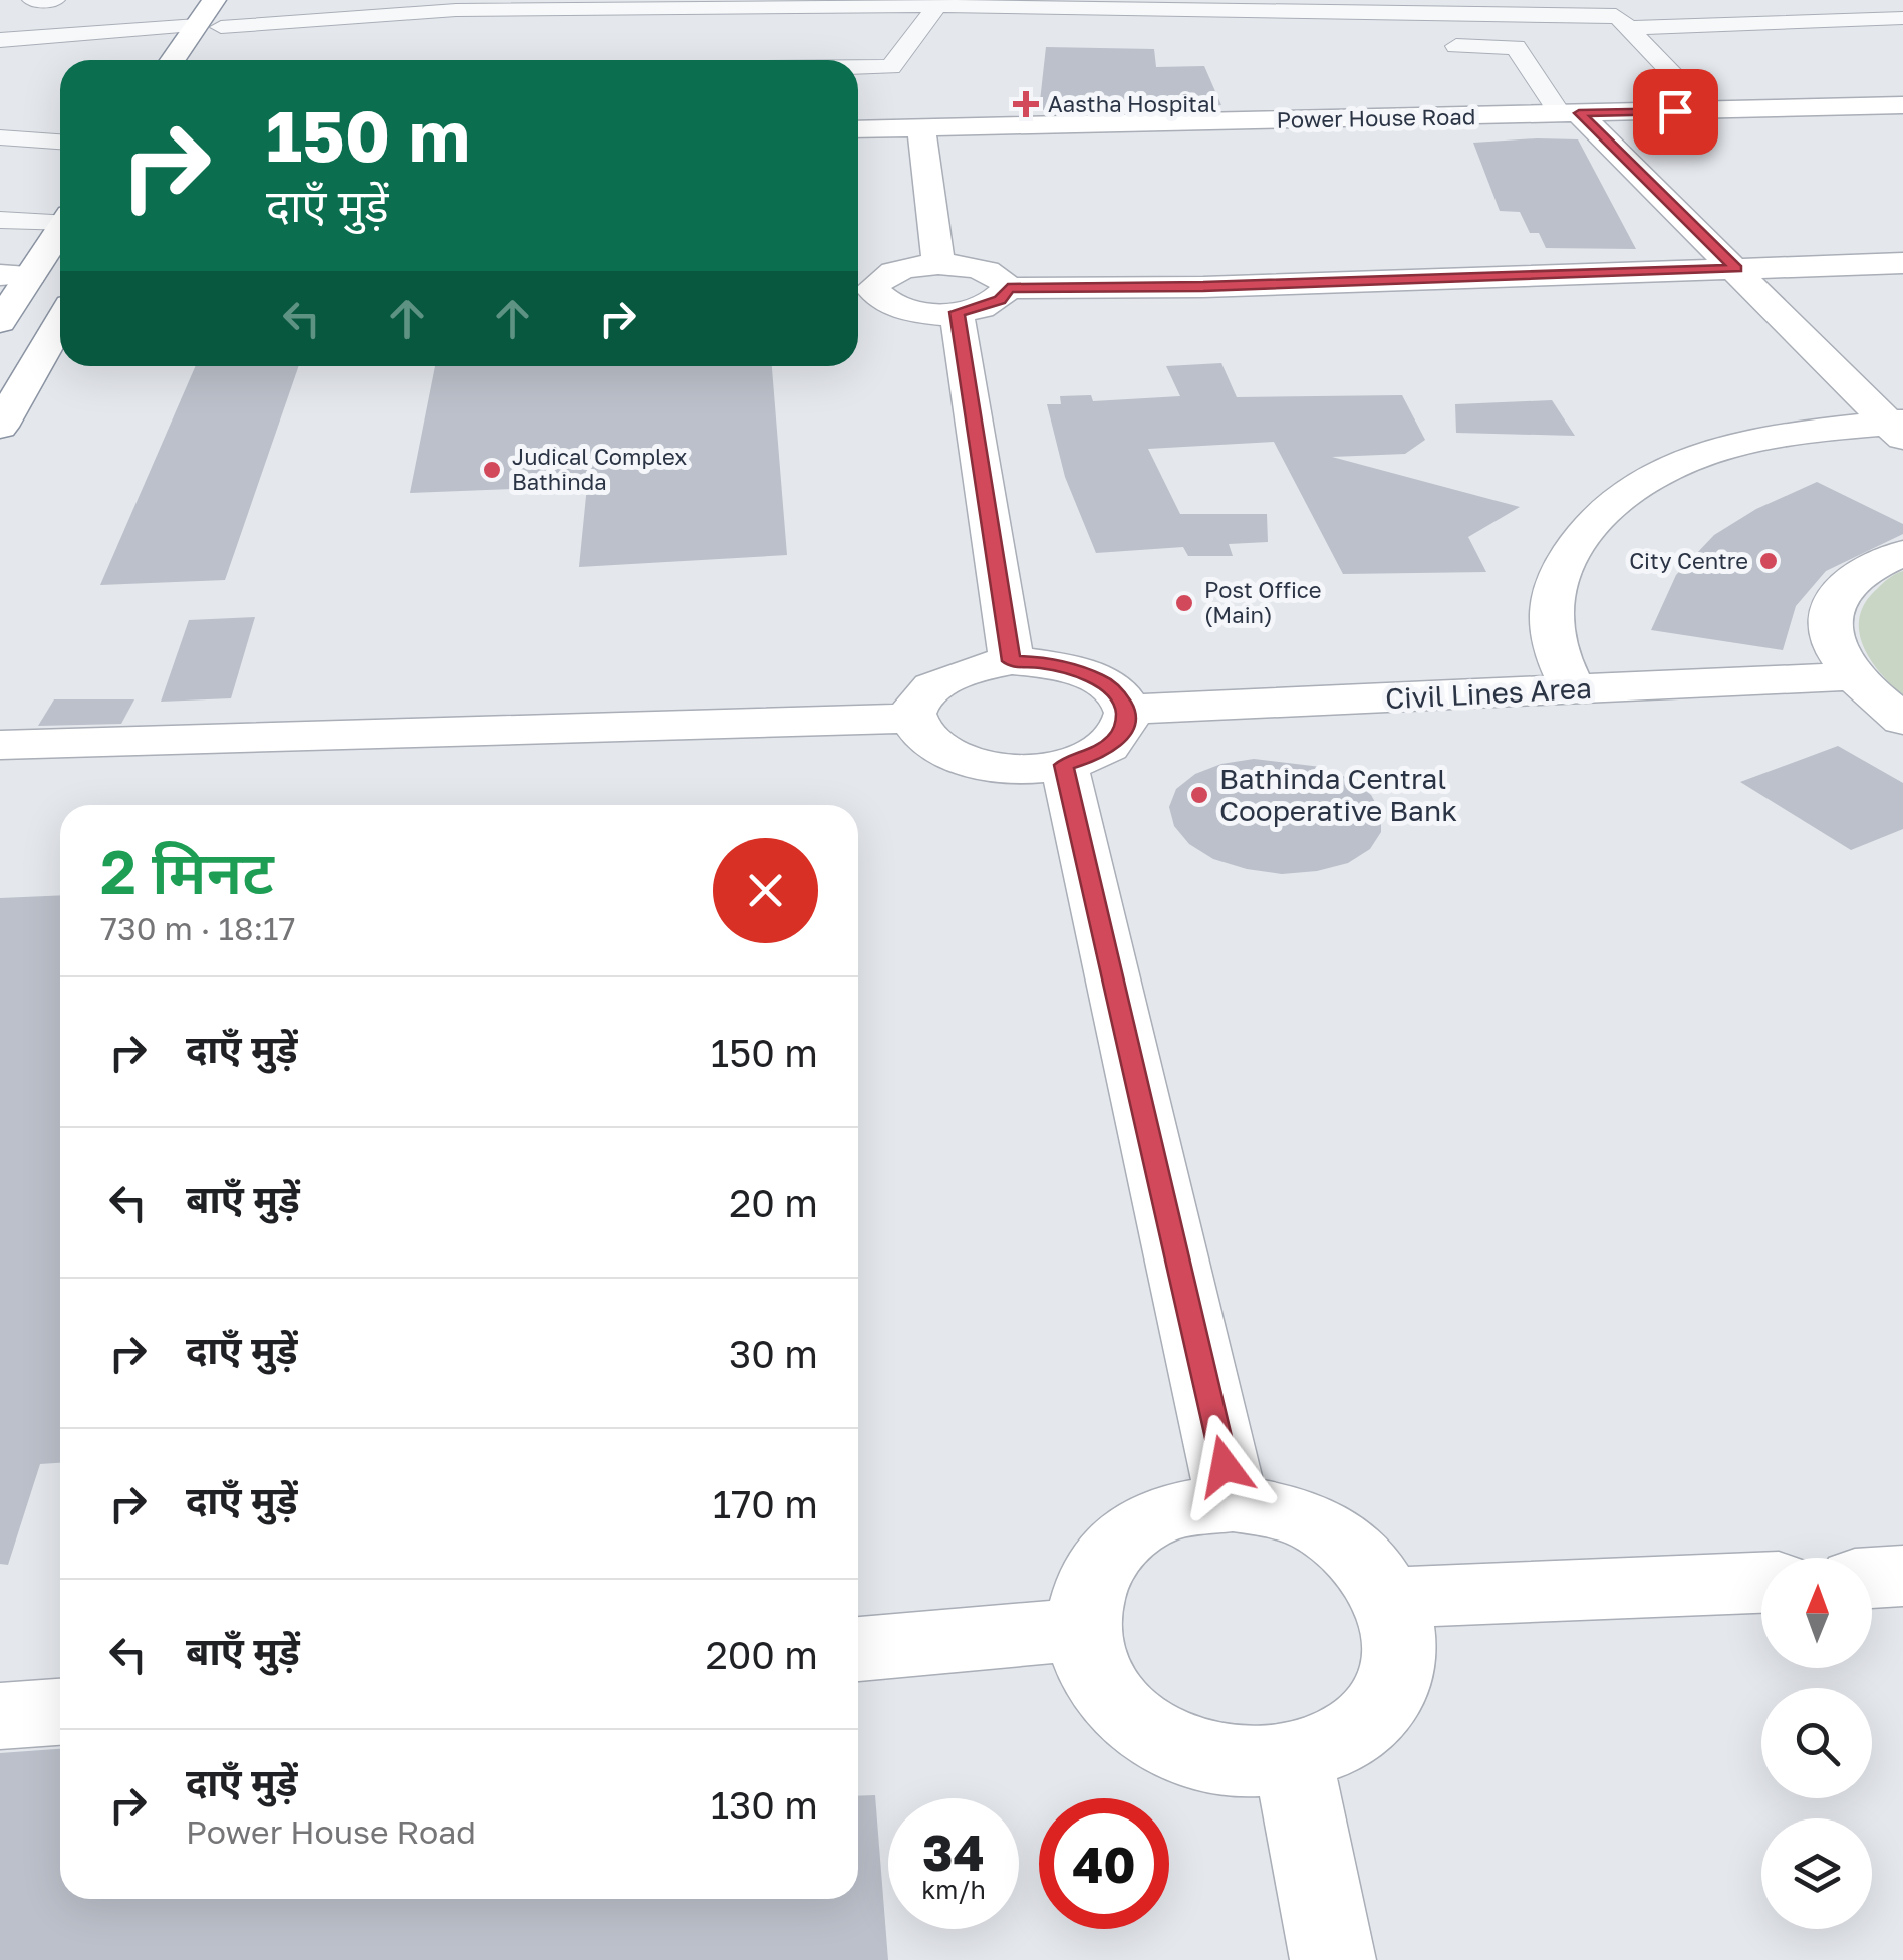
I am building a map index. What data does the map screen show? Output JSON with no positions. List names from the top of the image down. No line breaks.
{"streets":{"main road":["Power House Road","Civil Lines Area"]},"places":{"health":["Aastha Hospital"],"other":["Judical Complex Bathinda","City Centre","Post Office (Main)","Bathinda Central Cooperative Bank"]},"north":"top","page":{"turn":["150 m","दाएँ मुड़ें"],"heading":["2 मिनट","730 m · 18:17"],"list":[{"name":"दाएँ मुड़ें","value":"150 m"},{"name":"बाएँ मुड़ें","value":"20 m"},{"name":"दाएँ मुड़ें","value":"30 m"},{"name":"दाएँ मुड़ें","value":"170 m"},{"name":"बाएँ मुड़ें","value":"200 m"},{"name":"दाएँ मुड़ें","note":"Power House Road","value":"130 m"}],"speed":"34 km/h","limit":"40"}}
